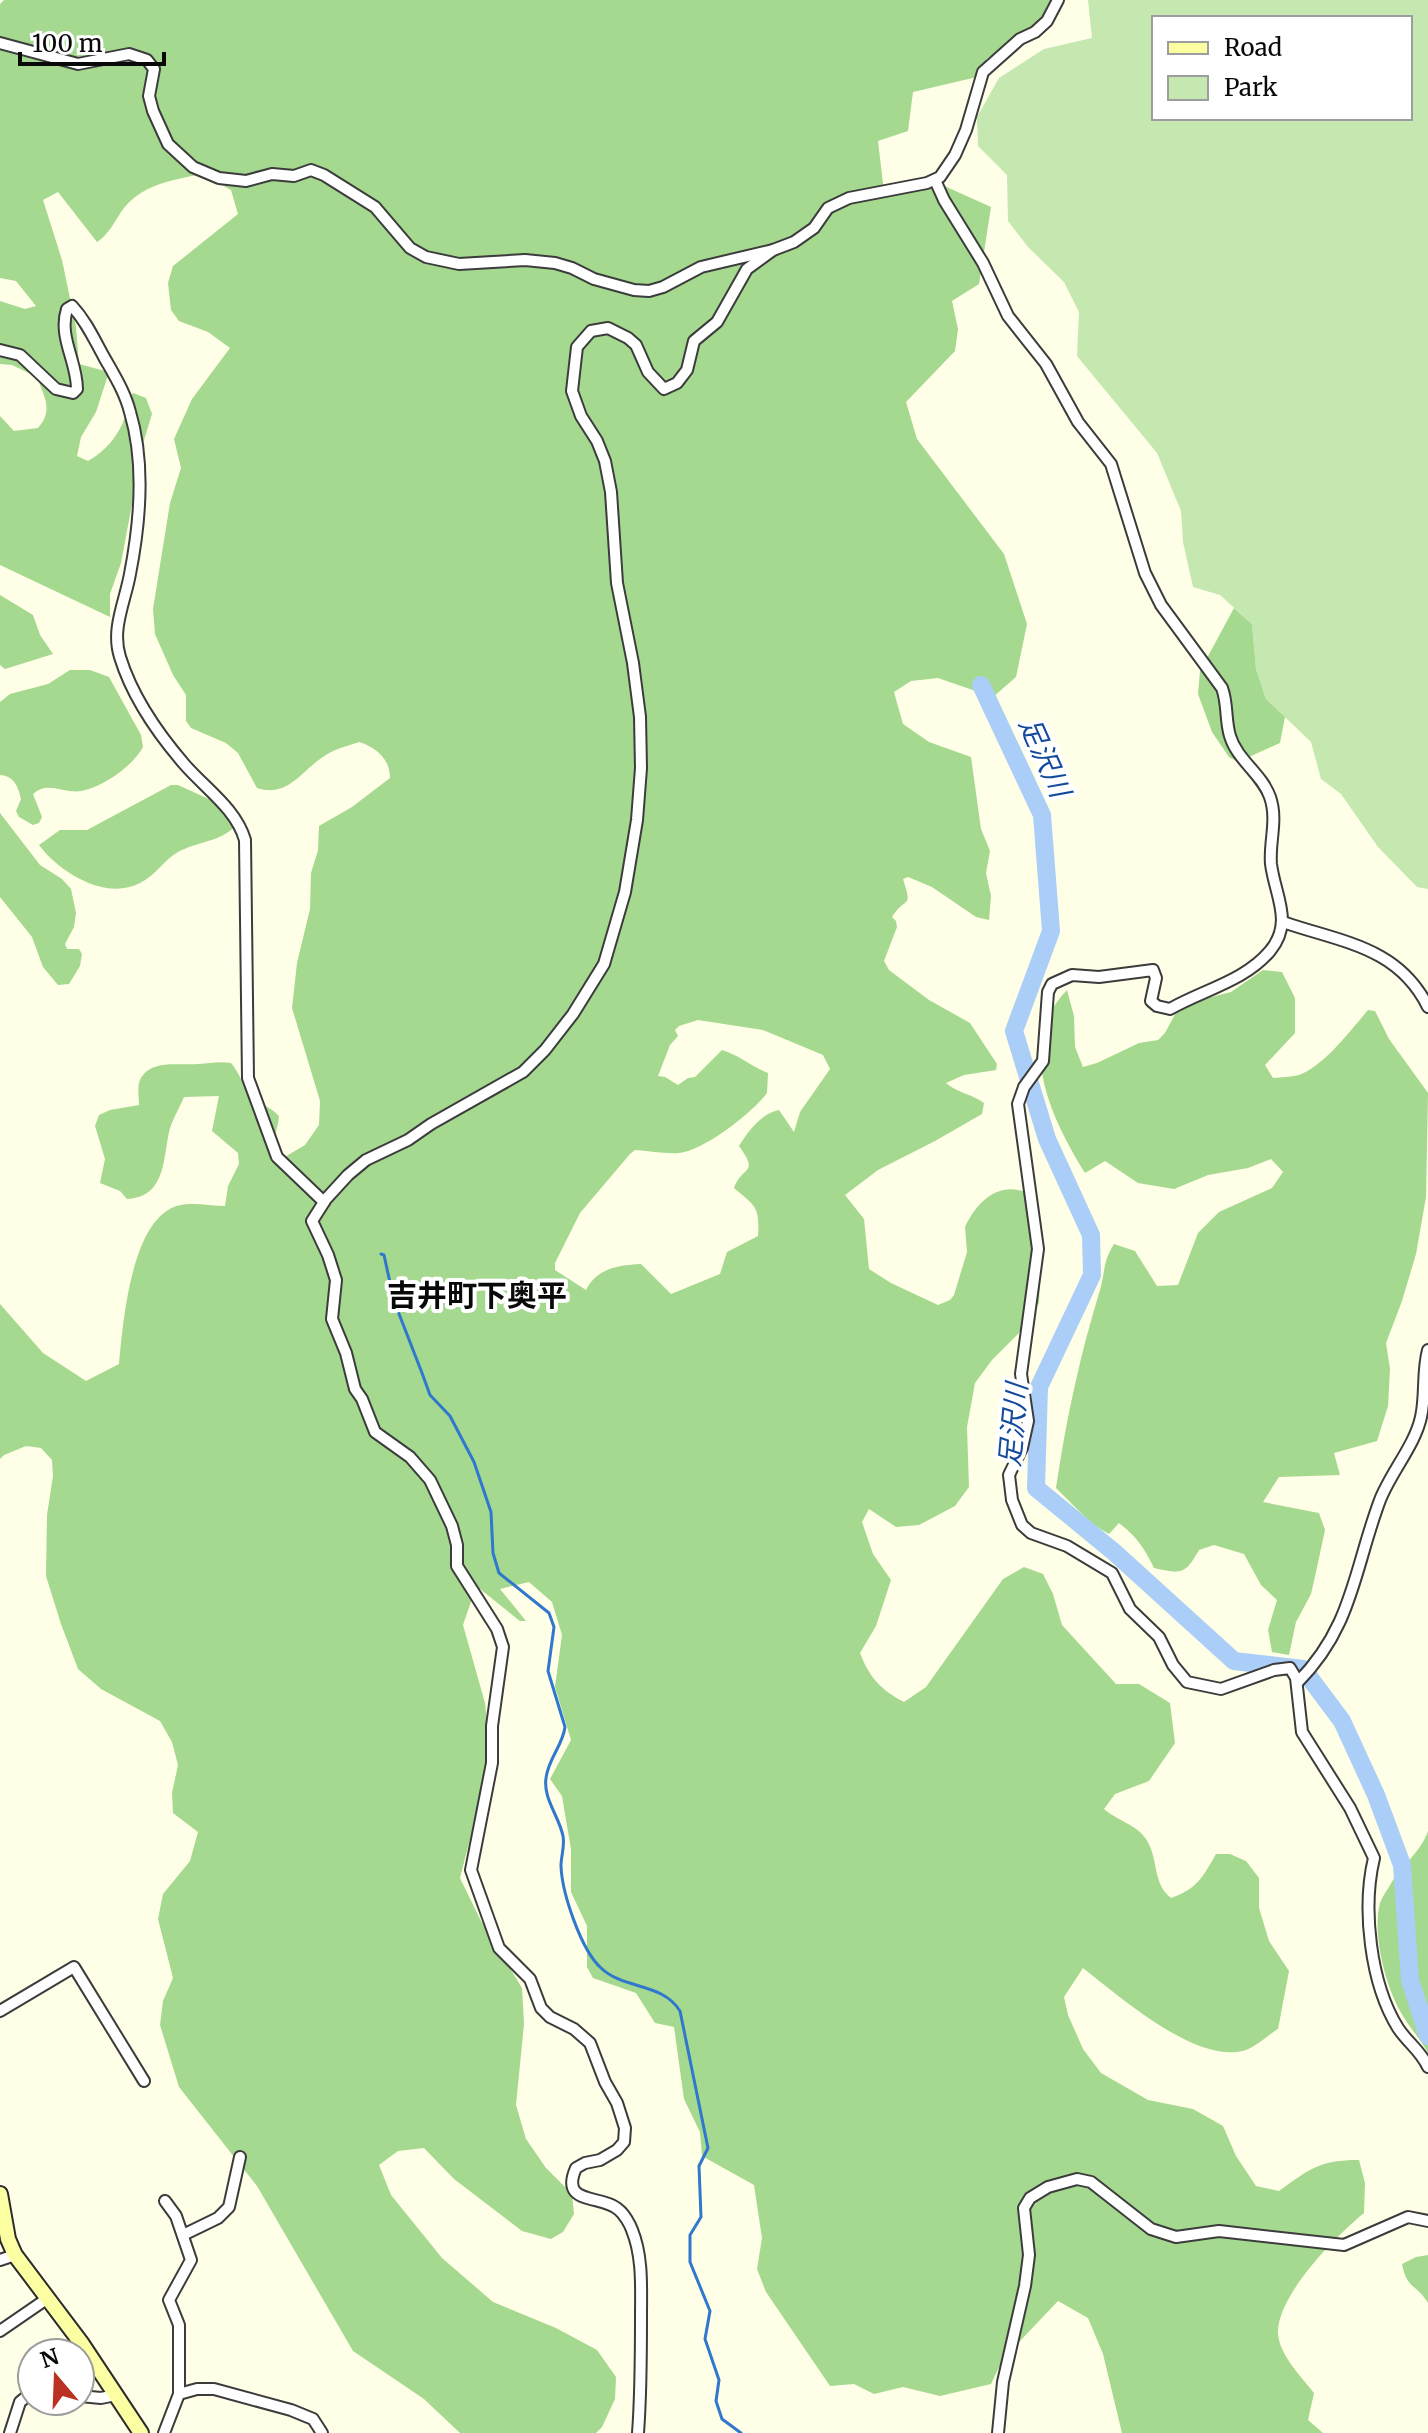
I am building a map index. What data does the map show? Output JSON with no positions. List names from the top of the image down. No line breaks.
{"districts":["吉井町下奥平"],"water":["足沢川"],"legend":["Road","Park"],"scale_bar":"100 m","north":"top"}
